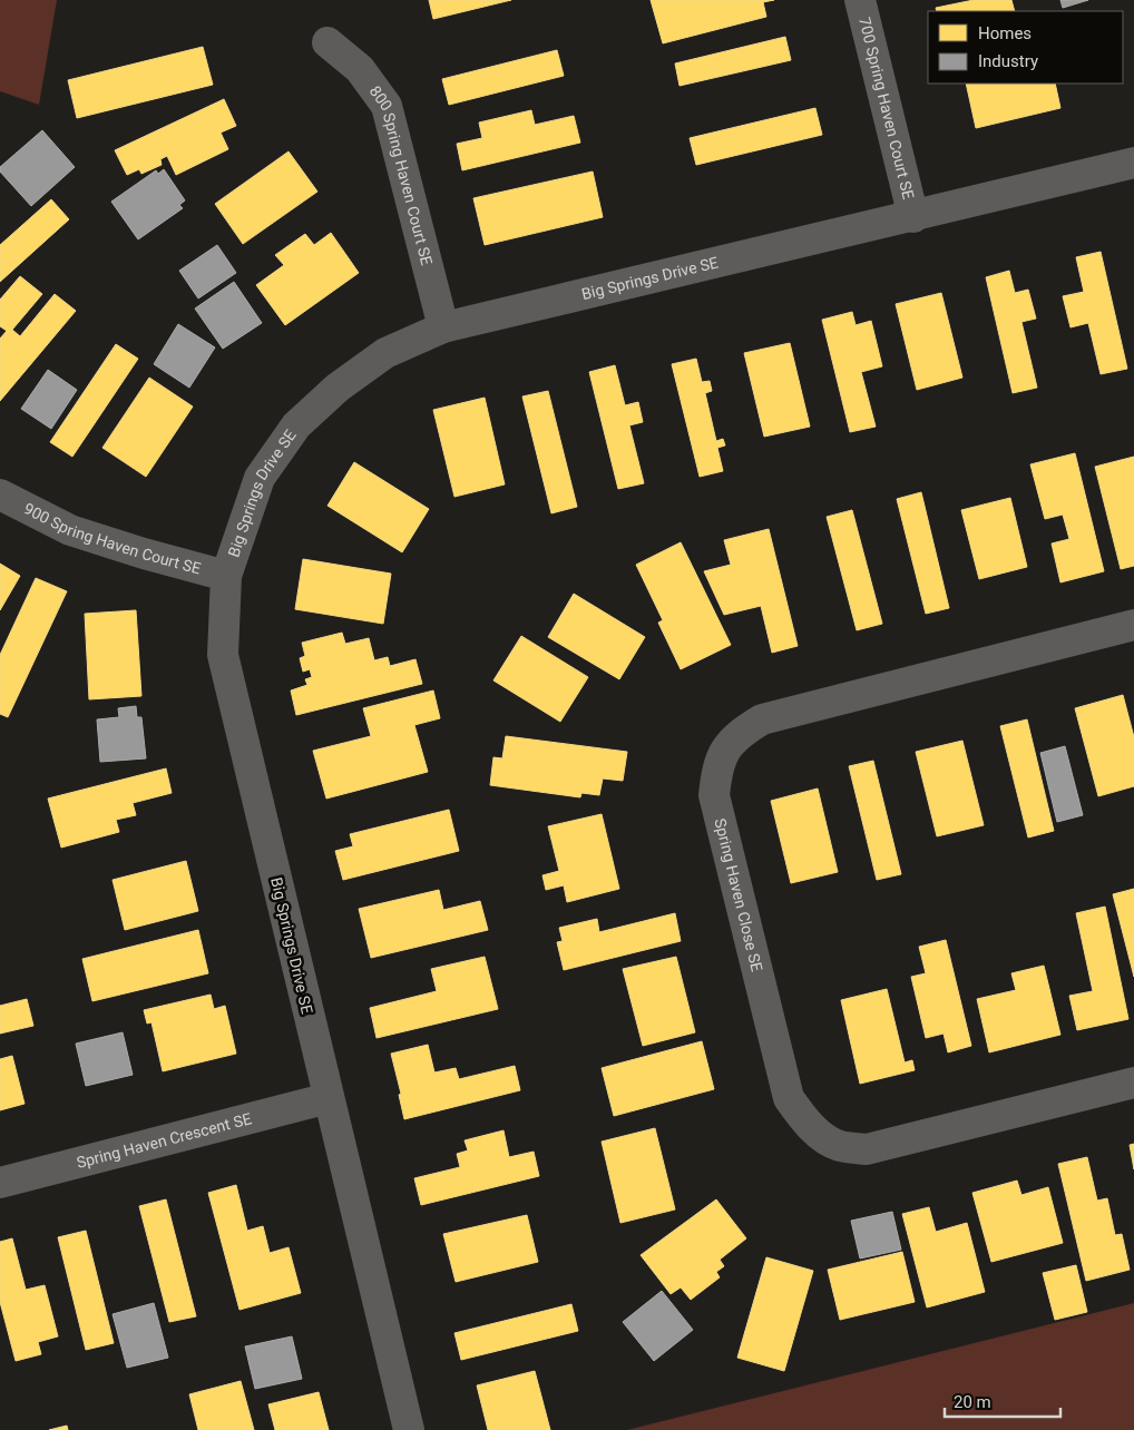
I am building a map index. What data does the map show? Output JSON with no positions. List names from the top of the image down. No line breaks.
{"streets":{"street":["700 Spring Haven Court SE","800 Spring Haven Court SE","Big Springs Drive SE","900 Spring Haven Court SE","Spring Haven Close SE","Spring Haven Crescent SE"]},"crossings":[["700 Spring Haven Court SE","Big Springs Drive SE"],["800 Spring Haven Court SE","Big Springs Drive SE"],["Big Springs Drive SE","900 Spring Haven Court SE"],["Big Springs Drive SE","Spring Haven Crescent SE"]],"legend":["Homes","Industry"],"scale_bar":"20 m"}
